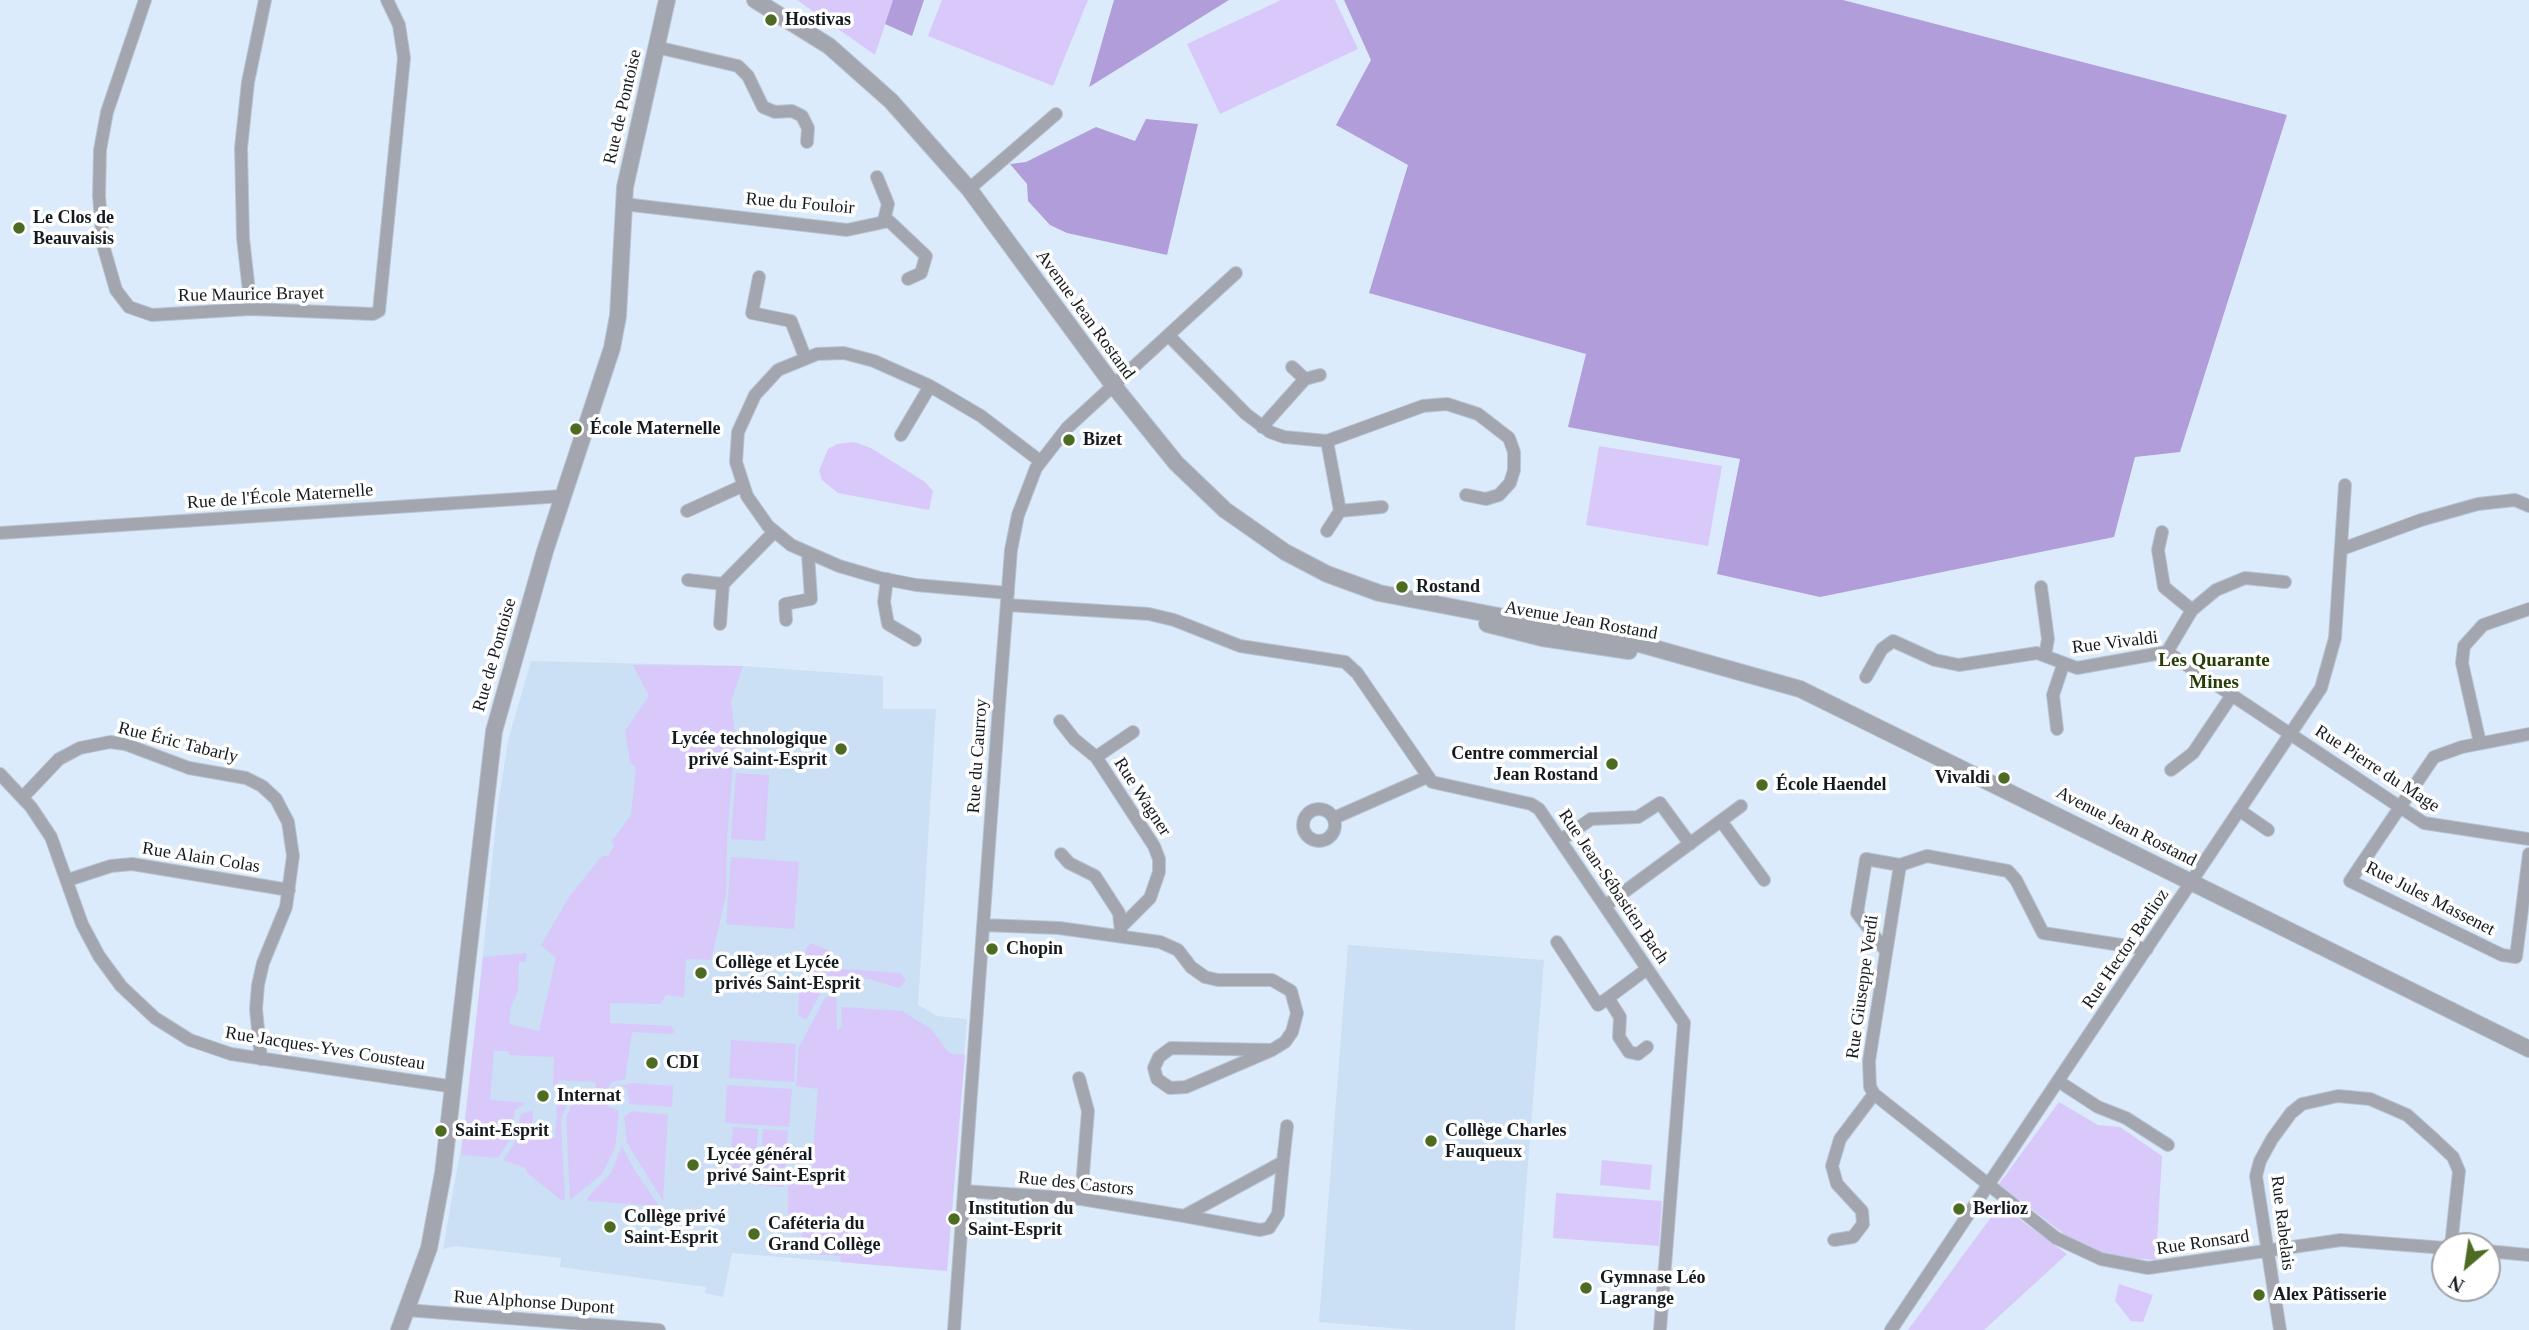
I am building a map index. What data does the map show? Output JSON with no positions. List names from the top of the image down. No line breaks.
{"streets":{"street":["Rue de Pontoise","Rue du Fouloir","Rue Maurice Brayet","Avenue Jean Rostand","Rue de l'École Maternelle","Rue Vivaldi","Rue Éric Tabarly","Rue du Caurroy","Rue Pierre du Mage","Rue Wagner","Rue Alain Colas","Rue Jean-Sébastien Bach","Rue Jules Massenet","Rue Hector Berlioz","Rue Giuseppe Verdi","Rue Jacques-Yves Cousteau","Rue des Castors","Rue Rabelais","Rue Ronsard","Rue Alphonse Dupont"]},"crossings":[["Rue de Pontoise","Rue du Fouloir"],["Rue de Pontoise","Rue de l'École Maternelle"],["Rue de Pontoise","Rue Jacques-Yves Cousteau"],["Rue de Pontoise","Rue Alphonse Dupont"],["Avenue Jean Rostand","Rue du Caurroy"],["Avenue Jean Rostand","Rue Hector Berlioz"],["Rue Vivaldi","Rue Pierre du Mage"],["Rue Vivaldi","Rue Hector Berlioz"],["Rue Éric Tabarly","Rue Alain Colas"],["Rue Éric Tabarly","Rue Jacques-Yves Cousteau"],["Rue du Caurroy","Rue des Castors"],["Rue Pierre du Mage","Rue Jules Massenet"],["Rue Pierre du Mage","Rue Hector Berlioz"],["Rue Alain Colas","Rue Jacques-Yves Cousteau"],["Rue Hector Berlioz","Rue Ronsard"],["Rue Rabelais","Rue Ronsard"]],"districts":["Les Quarante Mines"],"places":["Hostivas","Le Clos de Beauvaisis","École Maternelle","Bizet","Rostand","Lycée technologique privé Saint-Esprit","Centre commercial Jean Rostand","Vivaldi","École Haendel","Chopin","Collège et Lycée privés Saint-Esprit","CDI","Internat","Saint-Esprit","Collège Charles Fauqueux","Lycée général privé Saint-Esprit","Berlioz","Institution du Saint-Esprit","Collège privé Saint-Esprit","Caféteria du Grand Collège","Gymnase Léo Lagrange","Alex Pâtisserie"],"north":"bottom left"}
